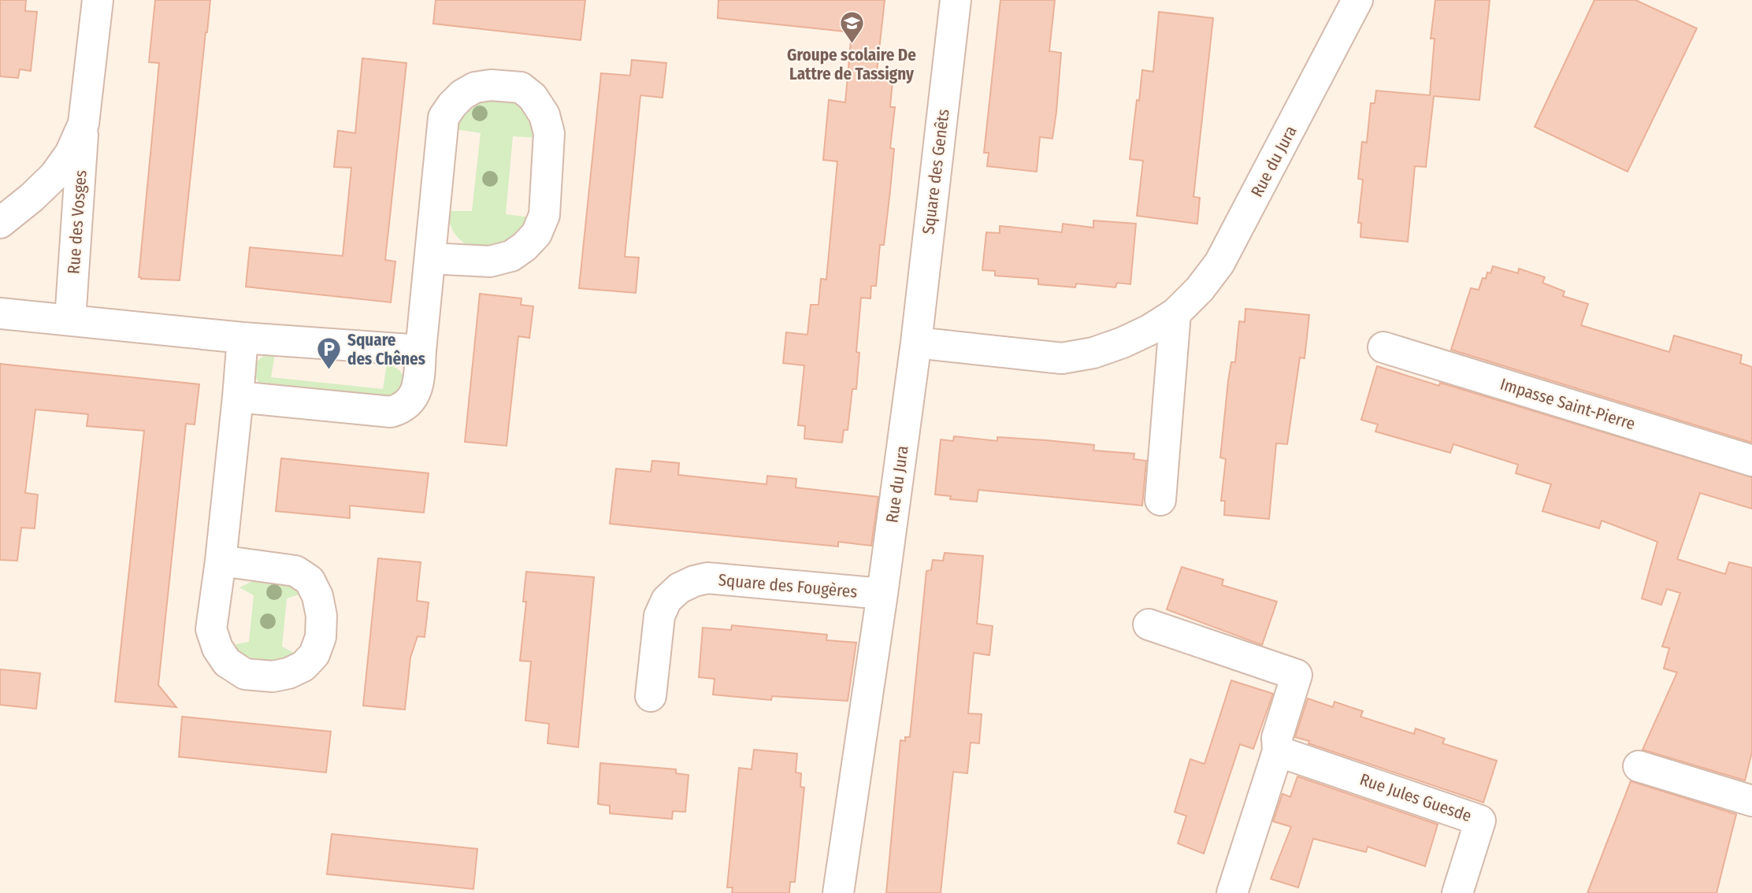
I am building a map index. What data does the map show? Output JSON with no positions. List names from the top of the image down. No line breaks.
{"streets":{"street":["Rue du Jura","Square des Genêts","Rue des Vosges","Impasse Saint-Pierre","Square des Fougères","Rue Jules Guesde"]},"crossings":[["Rue du Jura","Square des Genêts"],["Rue du Jura","Square des Fougères"]],"places":{"school or university":["Groupe scolaire De Lattre de Tassigny"],"parking":["Square des Chênes"]}}
